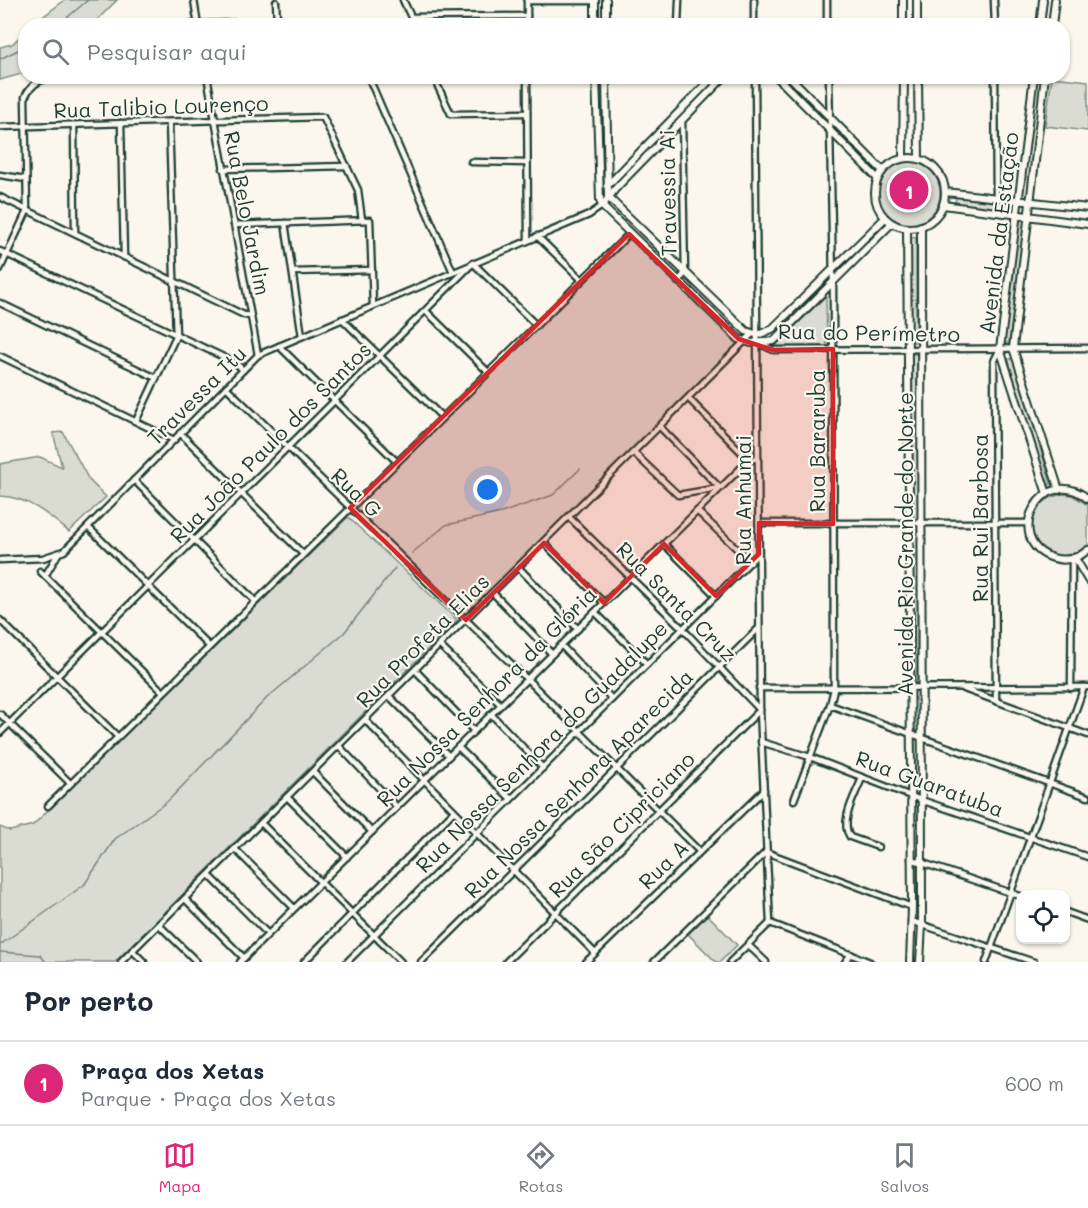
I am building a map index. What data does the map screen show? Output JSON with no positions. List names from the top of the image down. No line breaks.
{"streets":{"street":["Rua Talibio Lourenço","Travessia Ai","Rua Belo Jardim","Avenida da Estação","Rua do Perímetro","Travessa Itu","Rua Bararuba","Rua João Paulo dos Santos","Rua G","Rua Anhumai","Rua Rui Barbosa","Avenida Rio Grande do Norte","Rua Santa Cruz","Rua Profeta Elias","Rua Nossa Senhora da Glória","Rua Nossa Senhora do Guadalupe","Rua Nossa Senhora Aparecida","Rua Guaratuba","Rua São Cipriciano","Rua A"]},"crossings":[["Rua Talibio Lourenço","Rua Belo Jardim"],["Rua Belo Jardim","Travessa Itu"],["Avenida da Estação","Rua do Perímetro"],["Avenida da Estação","Rua Rui Barbosa"],["Rua do Perímetro","Rua Bararuba"],["Rua do Perímetro","Rua Anhumai"],["Rua do Perímetro","Rua Rui Barbosa"],["Rua do Perímetro","Avenida Rio Grande do Norte"],["Travessa Itu","Rua João Paulo dos Santos"],["Travessa Itu","Rua G"],["Rua Bararuba","Rua Guaratuba"],["Rua João Paulo dos Santos","Rua G"],["Rua G","Rua Profeta Elias"],["Rua G","Rua Nossa Senhora da Glória"],["Rua G","Rua Nossa Senhora do Guadalupe"],["Rua G","Rua Nossa Senhora Aparecida"],["Rua G","Rua São Cipriciano"],["Rua G","Rua A"],["Rua Anhumai","Rua Santa Cruz"],["Rua Anhumai","Rua Profeta Elias"],["Rua Anhumai","Rua Nossa Senhora do Guadalupe"],["Rua Anhumai","Rua Nossa Senhora Aparecida"],["Rua Anhumai","Rua Guaratuba"],["Rua Anhumai","Rua São Cipriciano"],["Rua Anhumai","Rua A"],["Avenida Rio Grande do Norte","Rua Guaratuba"],["Rua Santa Cruz","Rua Profeta Elias"],["Rua Santa Cruz","Rua Nossa Senhora da Glória"],["Rua Santa Cruz","Rua Nossa Senhora do Guadalupe"],["Rua Santa Cruz","Rua Nossa Senhora Aparecida"],["Rua Santa Cruz","Rua São Cipriciano"]],"page":{"search":"Pesquisar aqui","pins":"1","heading":"Por perto","list":[{"mark":"1","name":"Praça dos Xetas","note":"Parque · Praça dos Xetas","value":"600 m"}],"nav":["Mapa","Rotas","Salvos"]}}
